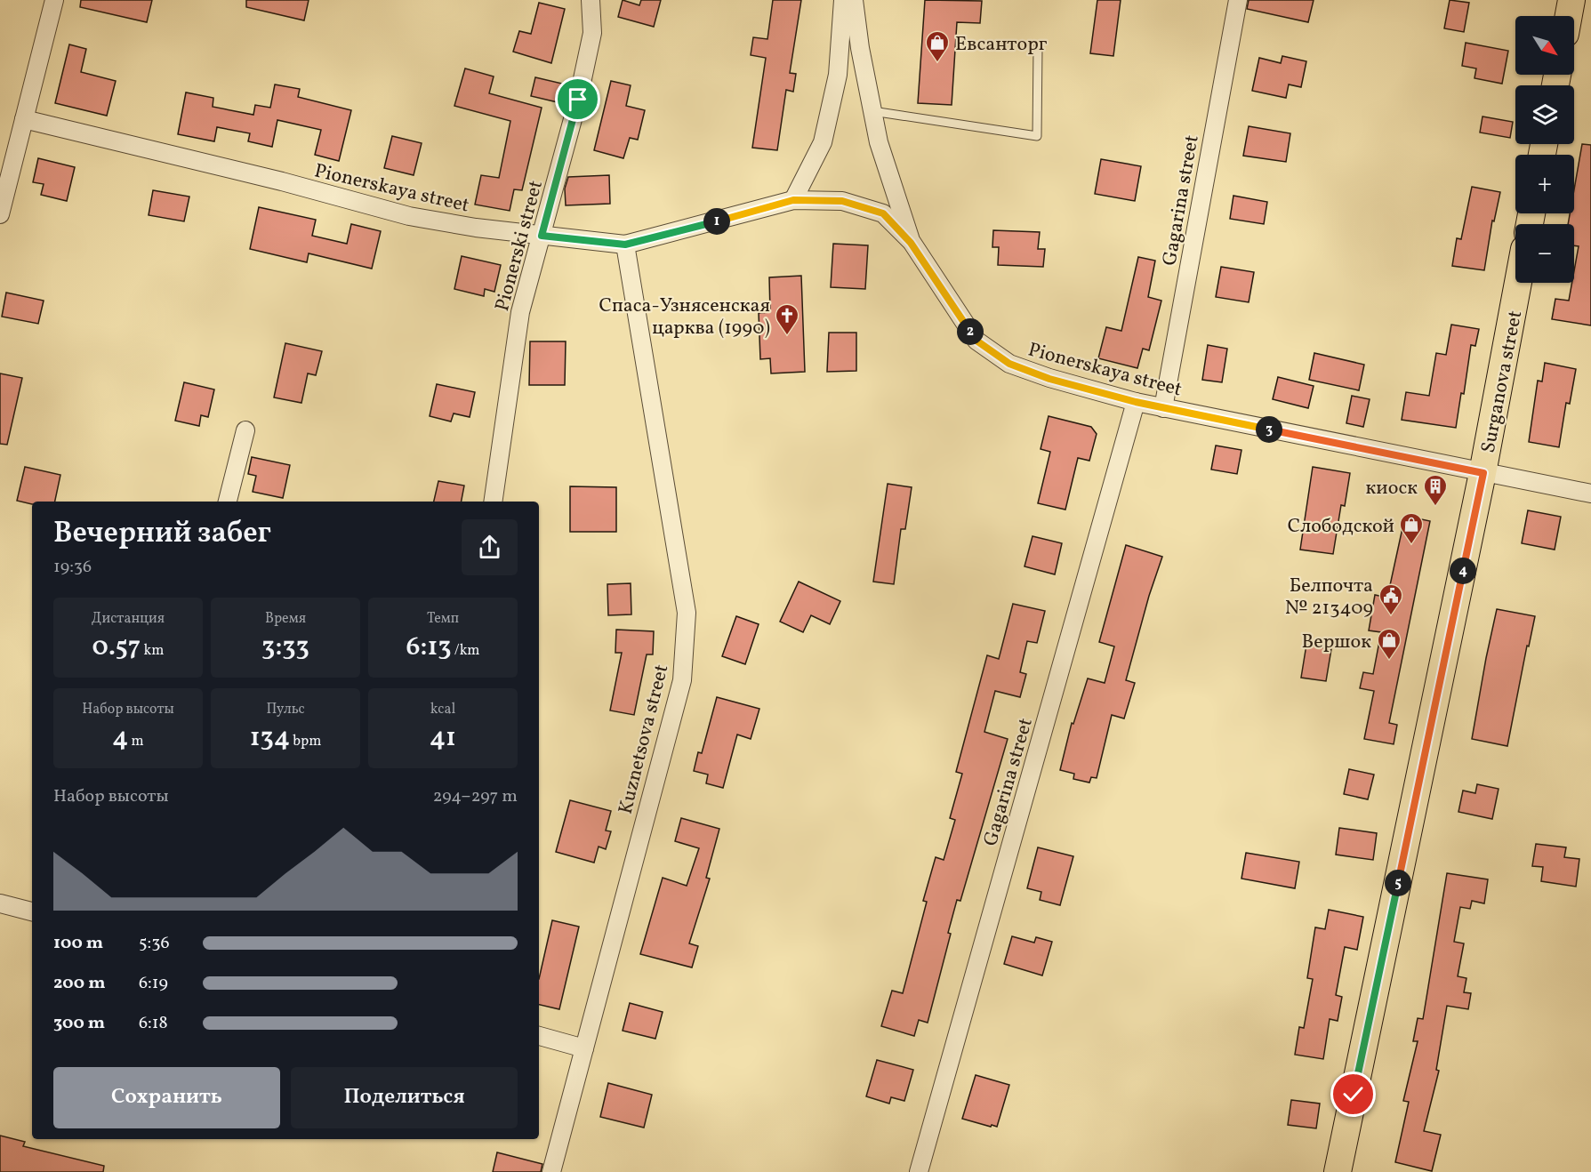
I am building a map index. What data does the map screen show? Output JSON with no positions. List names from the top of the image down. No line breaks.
{"streets":{"main road":["Surganova street"],"street":["Pionerskaya street","Gagarina street","Pionerski street","Kuznetsova street"]},"crossings":[["Pionerskaya street","Gagarina street"],["Pionerskaya street","Pionerski street"],["Pionerskaya street","Surganova street"],["Pionerskaya street","Kuznetsova street"]],"places":{"shop":["Евсанторг","Слободской","Вершок"],"church":["Спаса-Узнясенская царква (1990)"],"building":["киоск"],"public building":["Белпочта № 213409"]},"north":"bottom right","page":{"map_buttons":["+","−"],"pins":["1","2","3","4","5"],"heading":["Вечерний забег","19:36"],"stats":[["Дистанция","0.57 km"],["Время","3:33"],["Темп","6:13 /km"],["Набор высоты","4 m"],["Пульс","134 bpm"],["kcal","41"]],"chart":["Набор высоты","294–297 m"],"list":[{"name":"100 m","note":"5:36"},{"name":"200 m","note":"6:19"},{"name":"300 m","note":"6:18"}],"buttons":["Сохранить","Поделиться"]}}
